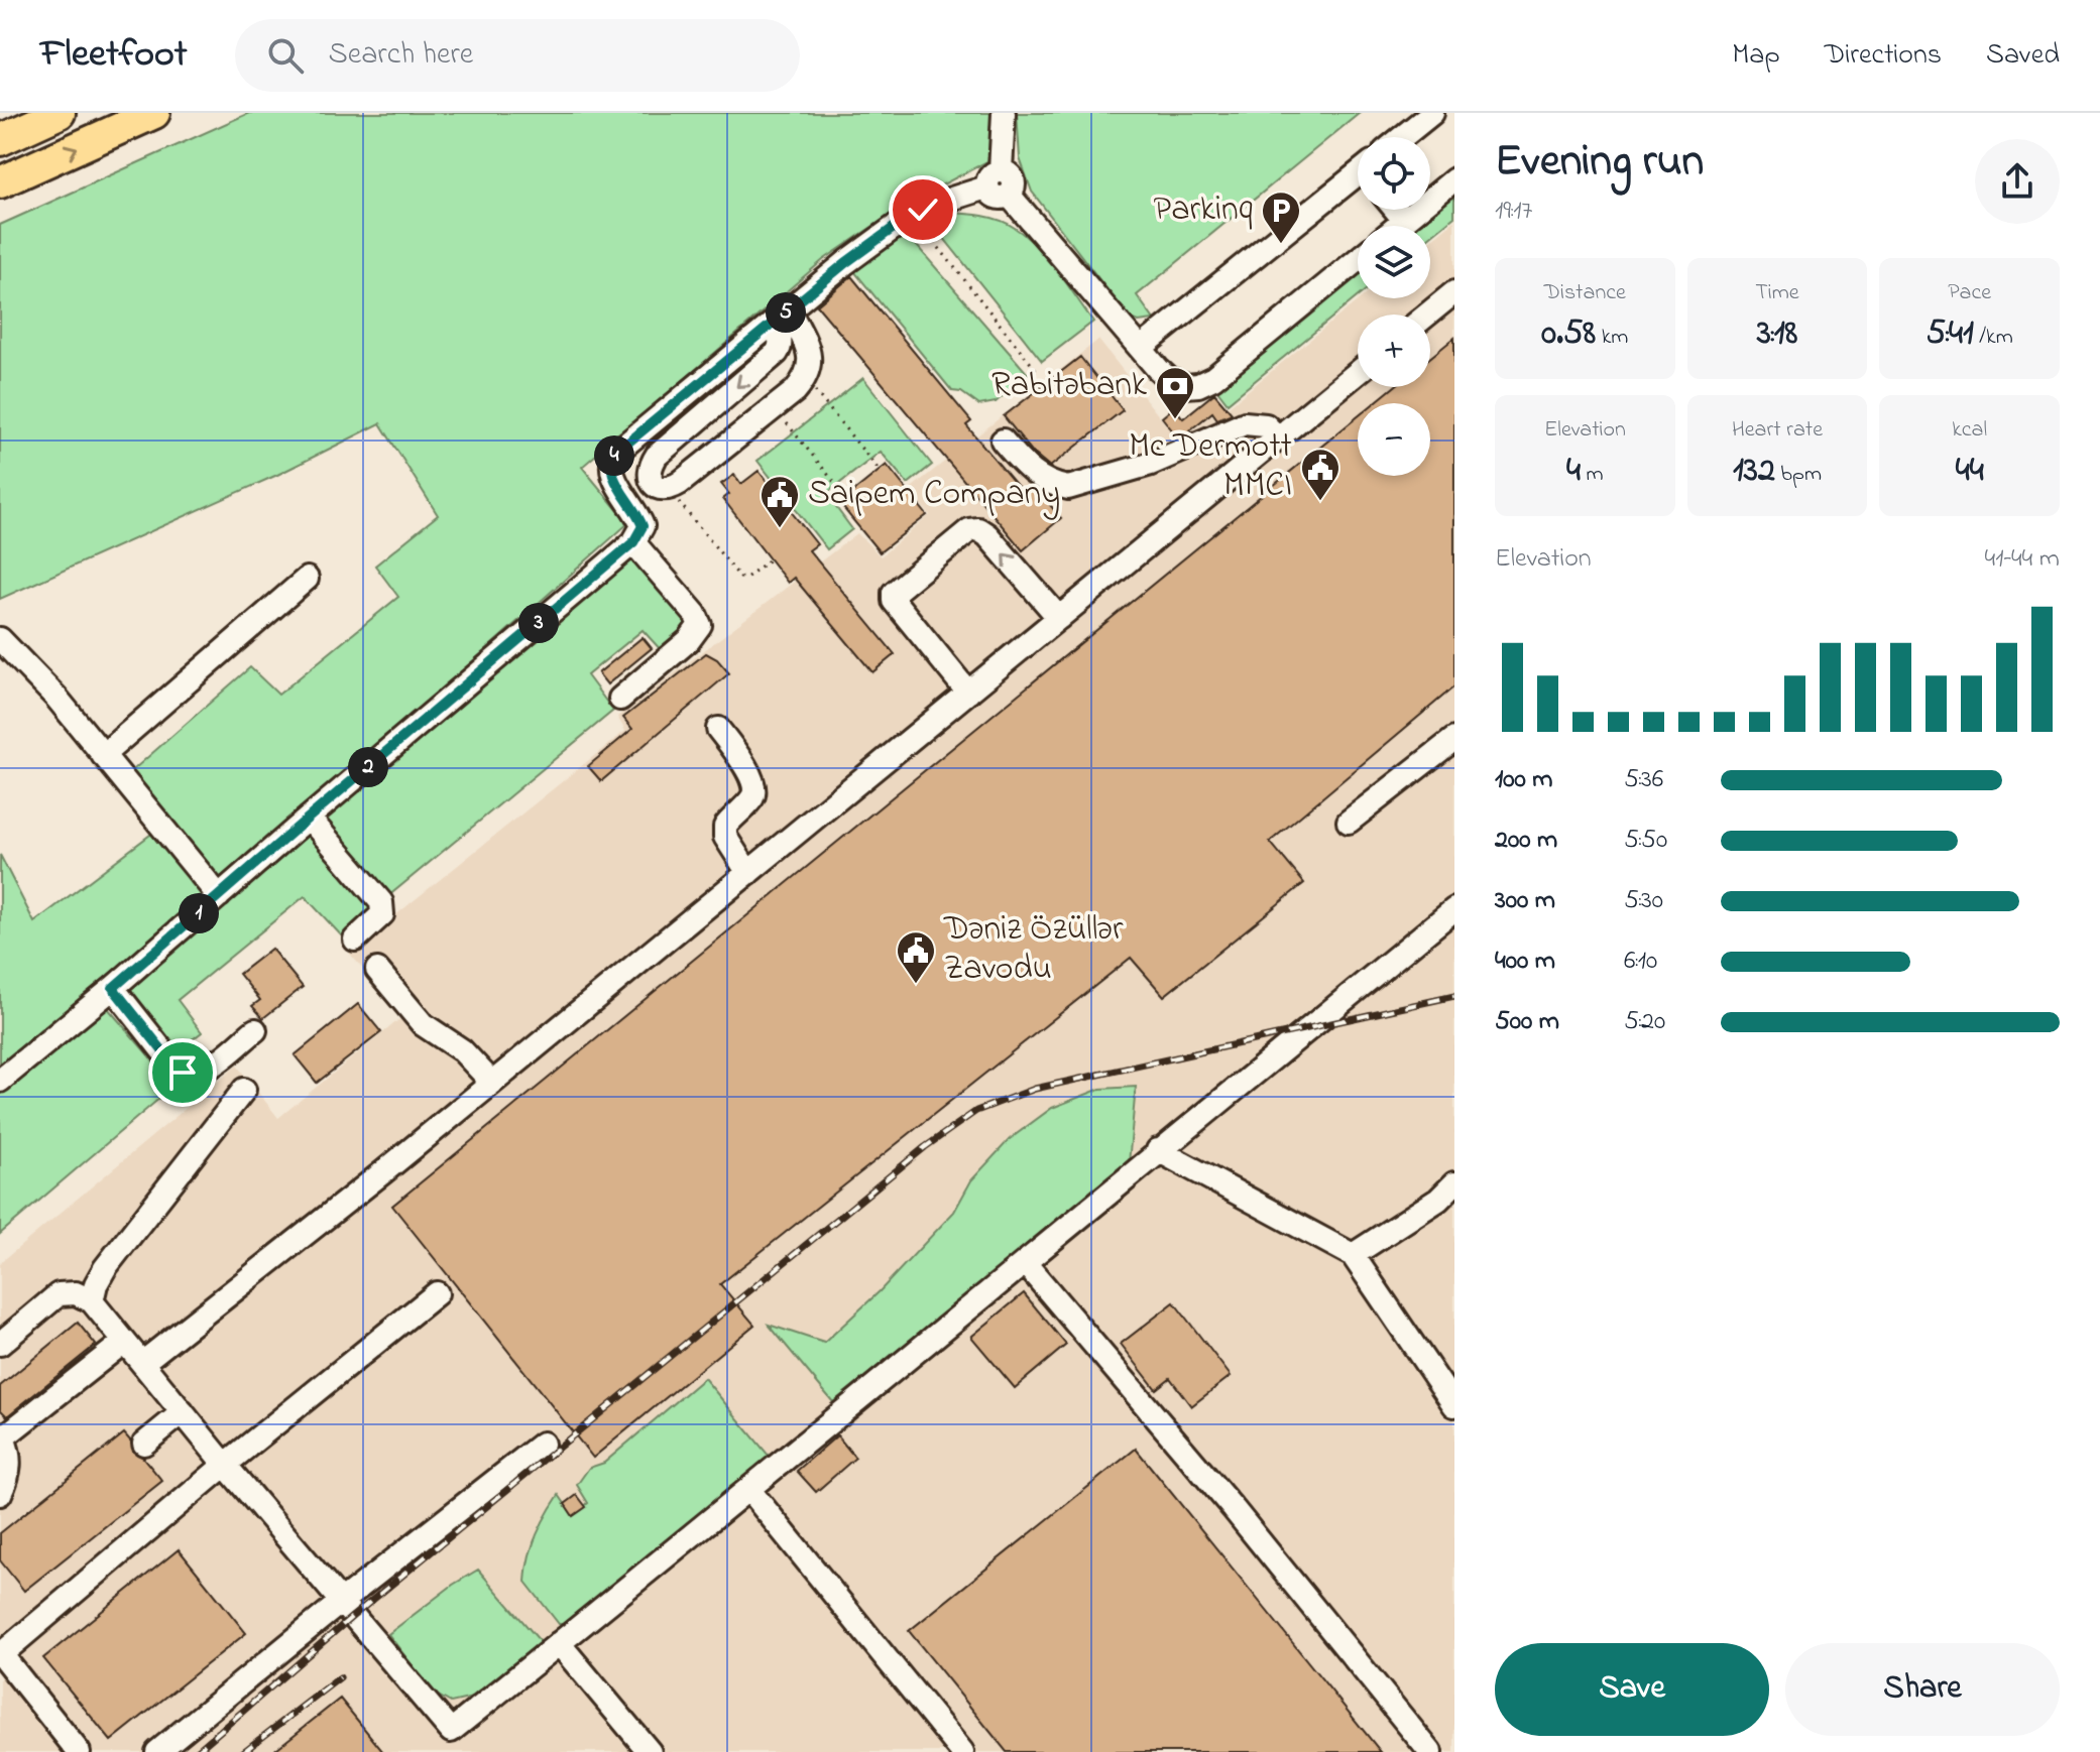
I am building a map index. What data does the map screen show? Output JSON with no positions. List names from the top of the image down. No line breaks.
{"places":{"parking":["Parkinq"],"bank":["Rabitəbank"],"public building":["Mc Dermott MMCI","Saipem Company","Dəniz Özüllər Zavodu"]},"page":{"header":"Fleetfoot","search":"Search here","nav":["Map","Directions","Saved"],"heading":["Evening run","19:17"],"map_buttons":["+","−"],"stats":[["Distance","0.58 km"],["Time","3:18"],["Pace","5:41 /km"],["Elevation","4 m"],["Heart rate","132 bpm"],["kcal","44"]],"pins":["5","4","3","2","1"],"chart":["Elevation","41–44 m"],"list":[{"name":"100 m","note":"5:36"},{"name":"200 m","note":"5:50"},{"name":"300 m","note":"5:30"},{"name":"400 m","note":"6:10"},{"name":"500 m","note":"5:20"}],"buttons":["Save","Share"]}}
